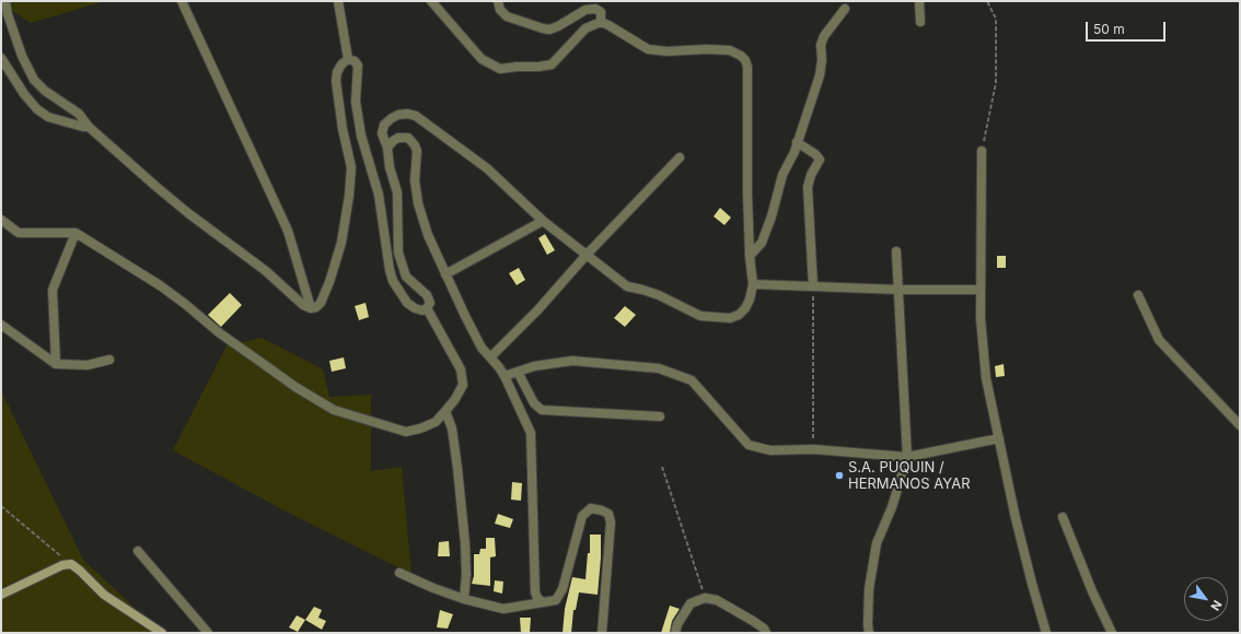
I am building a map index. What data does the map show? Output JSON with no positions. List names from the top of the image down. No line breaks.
{"places":["S.A. PUQUIN / HERMANOS AYAR"],"scale_bar":"50 m","north":"bottom right"}
